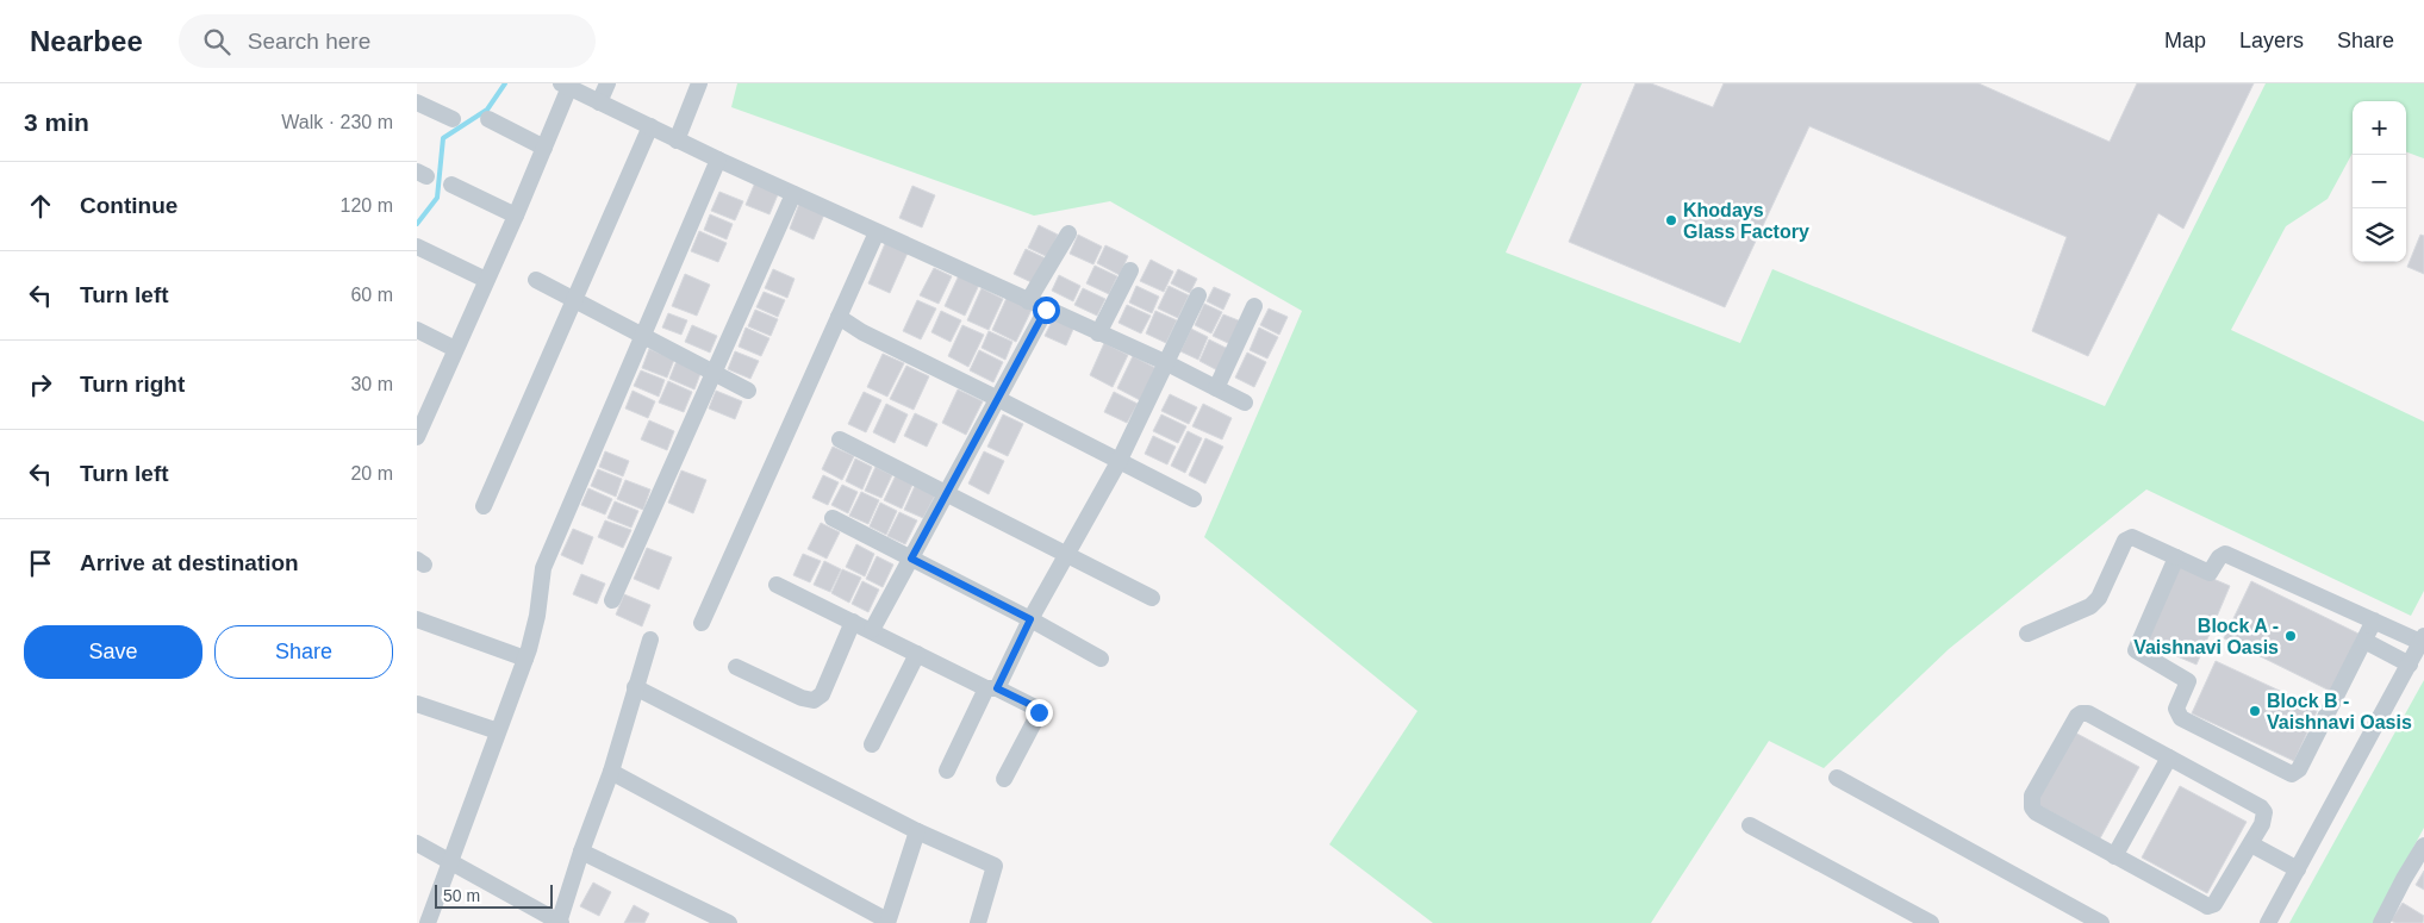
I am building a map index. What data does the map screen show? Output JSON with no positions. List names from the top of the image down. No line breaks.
{"places":["Khodays Glass Factory","Block A - Vaishnavi Oasis","Block B - Vaishnavi Oasis"],"scale_bar":"50 m","page":{"header":"Nearbee","search":"Search here","nav":["Map","Layers","Share"],"heading":["3 min","Walk · 230 m"],"map_buttons":["+","−"],"list":[["Continue","120 m"],["Turn left","60 m"],["Turn right","30 m"],["Turn left","20 m"],"Arrive at destination"],"buttons":["Save","Share"],"scale":"50 m"}}
